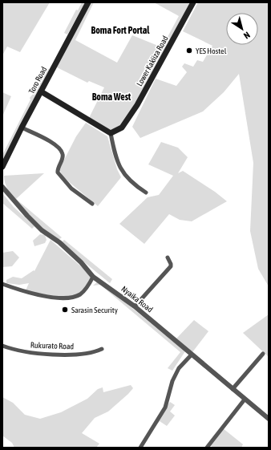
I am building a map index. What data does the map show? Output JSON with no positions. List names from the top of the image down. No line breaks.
{"streets":{"main road":["Lower Kakiiza Road","Toro Road"],"street":["Nyaika Road","Rukurato Road"]},"districts":["Boma Fort Portal","Boma West"],"places":["YES Hostel","Sarasin Security"],"north":"bottom right"}
